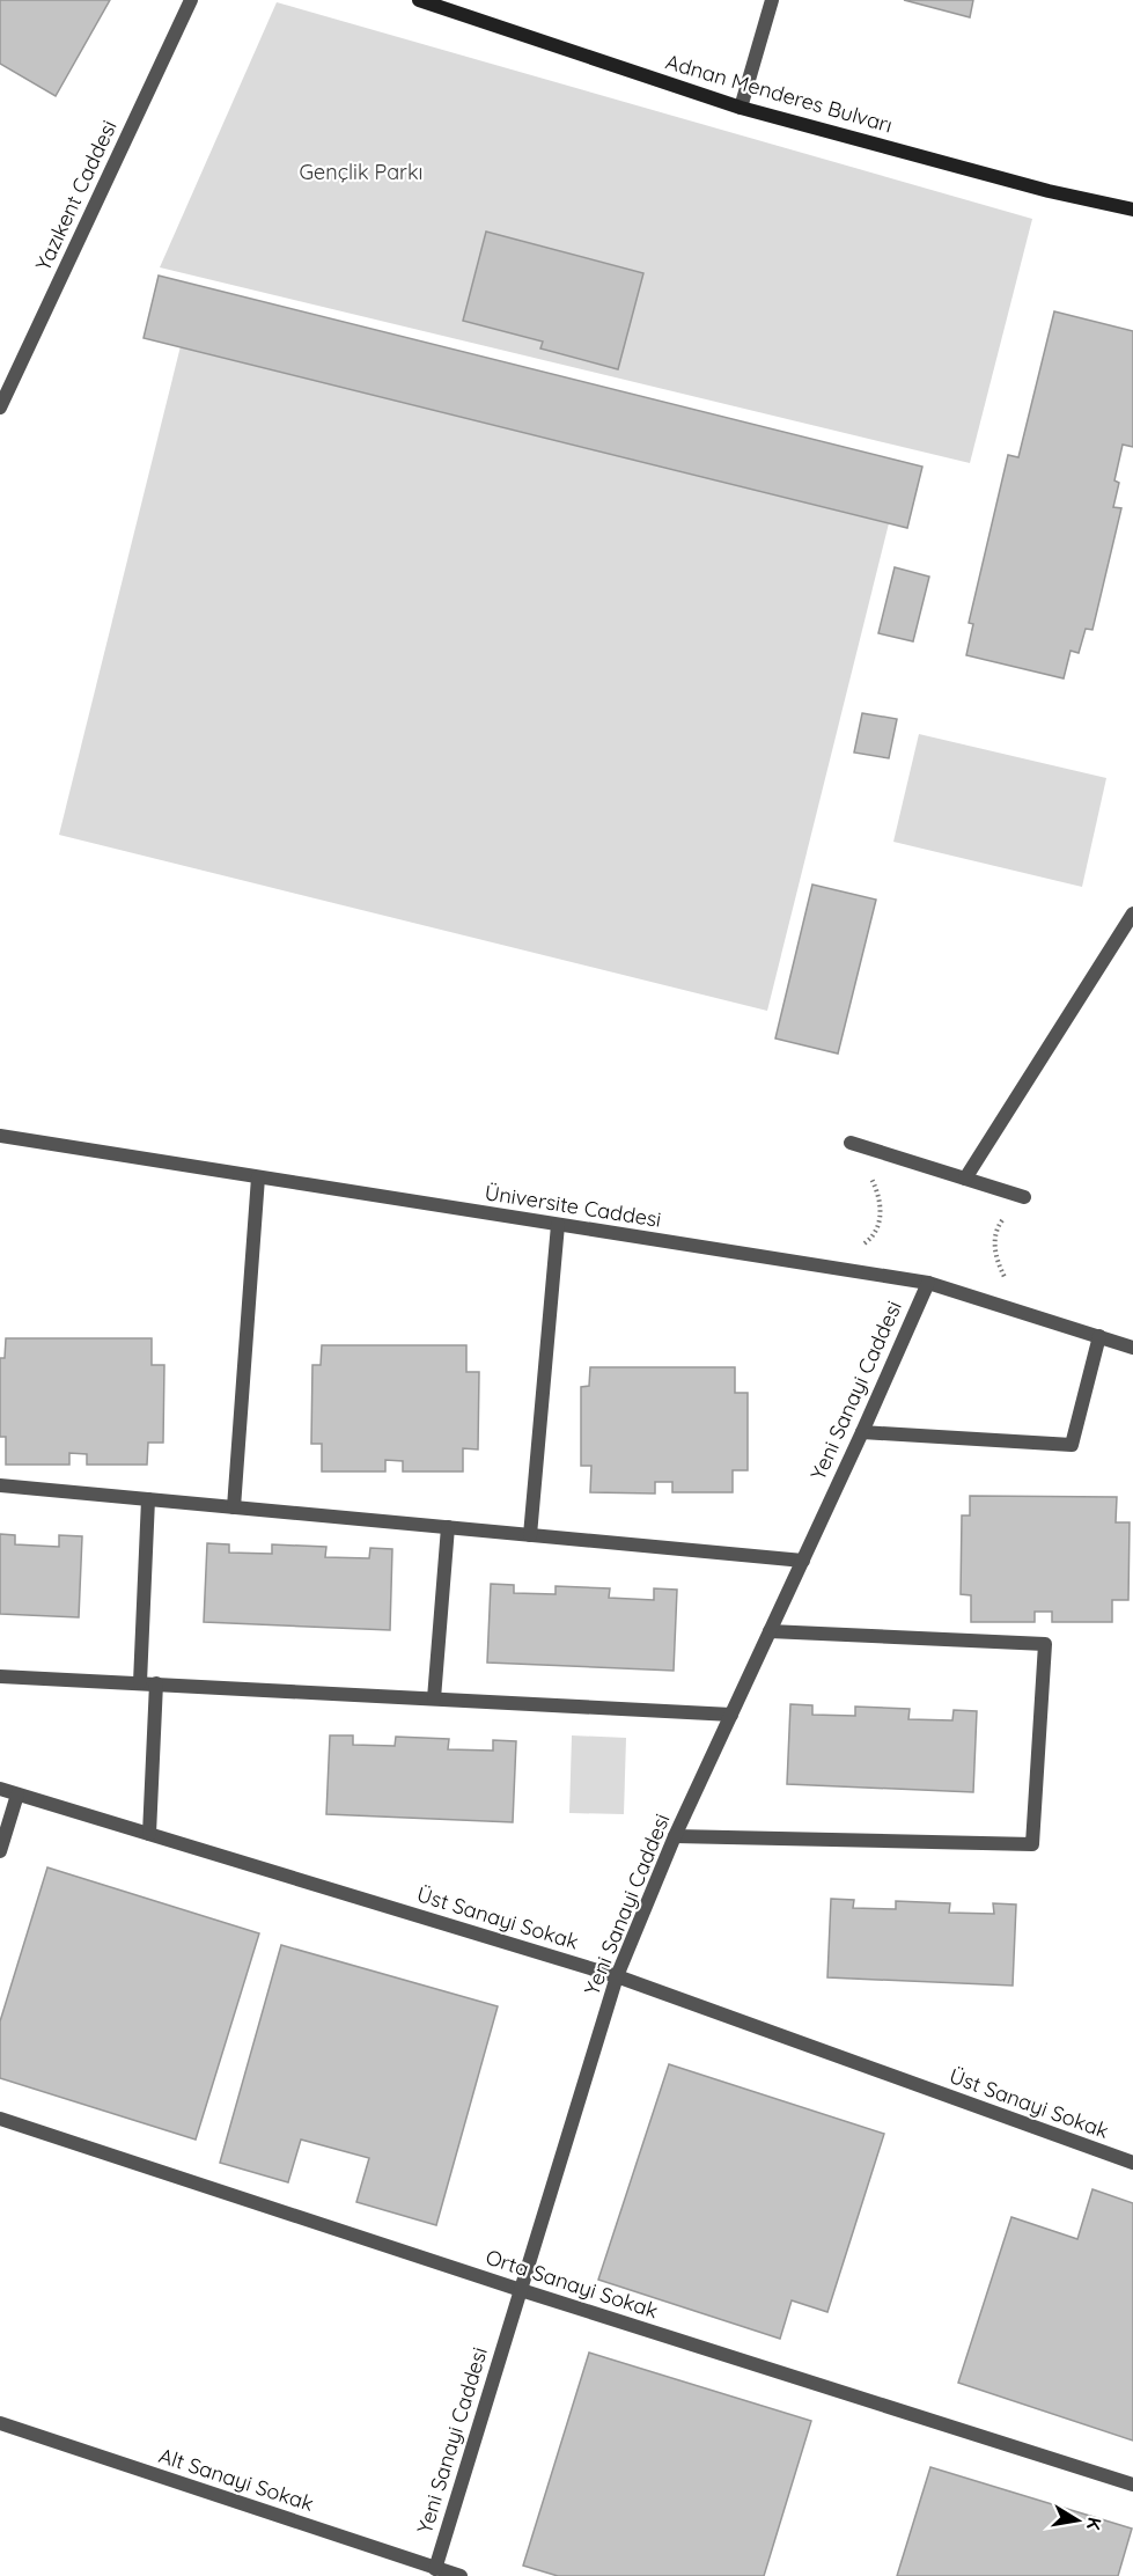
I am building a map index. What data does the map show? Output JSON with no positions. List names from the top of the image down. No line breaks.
{"streets":{"main road":["Adnan Menderes Bulvarı"],"street":["Yazıkent Caddesi","Üniversite Caddesi","Yeni Sanayi Caddesi","Üst Sanayi Sokak","Orta Sanayi Sokak","Alt Sanayi Sokak"]},"crossings":[["Üniversite Caddesi","Yeni Sanayi Caddesi"],["Yeni Sanayi Caddesi","Üst Sanayi Sokak"],["Yeni Sanayi Caddesi","Orta Sanayi Sokak"],["Yeni Sanayi Caddesi","Alt Sanayi Sokak"]],"parks":["Gençlik Parkı"],"north":"right"}
